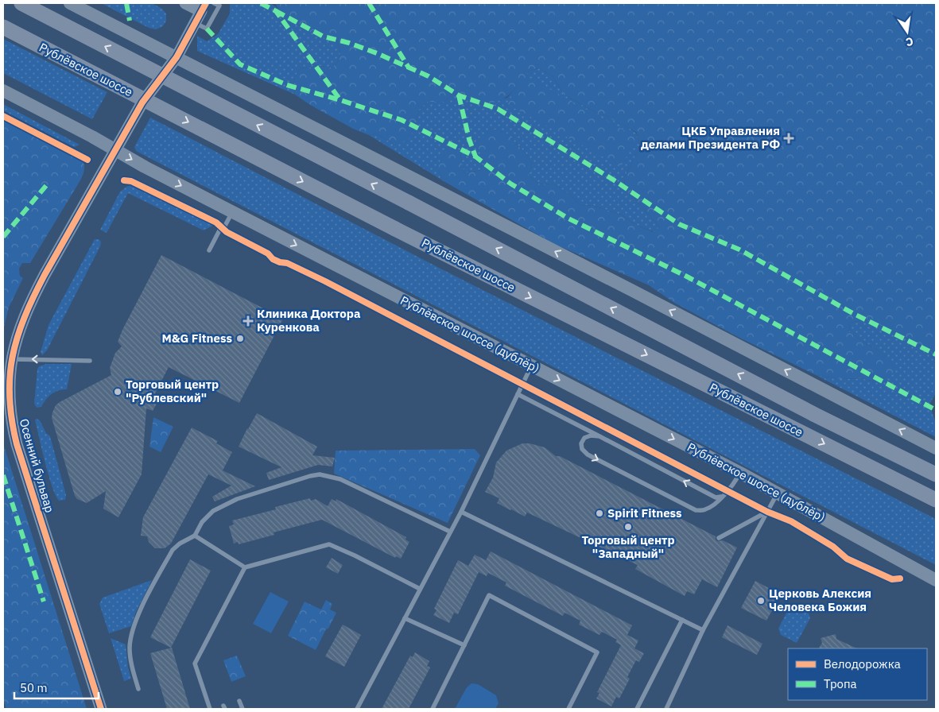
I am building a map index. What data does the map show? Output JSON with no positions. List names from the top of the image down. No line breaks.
{"streets":{"main road":["Рублёвское шоссе","Рублёвское шоссе (дублёр)"],"street":["Осенний бульвар"]},"crossings":[["Рублёвское шоссе (дублёр)","Осенний бульвар"]],"places":{"health":["ЦКБ Управления делами Президента РФ","Клиника Доктора Куренкова"],"other":["M&G Fitness","Торговый центр \"Рублевский\"","Spirit Fitness","Торговый центр \"Западный\"","Церковь Алексия Человека Божия"]},"legend":["Велодорожка","Тропа"],"scale_bar":"50 m","north":"bottom"}
